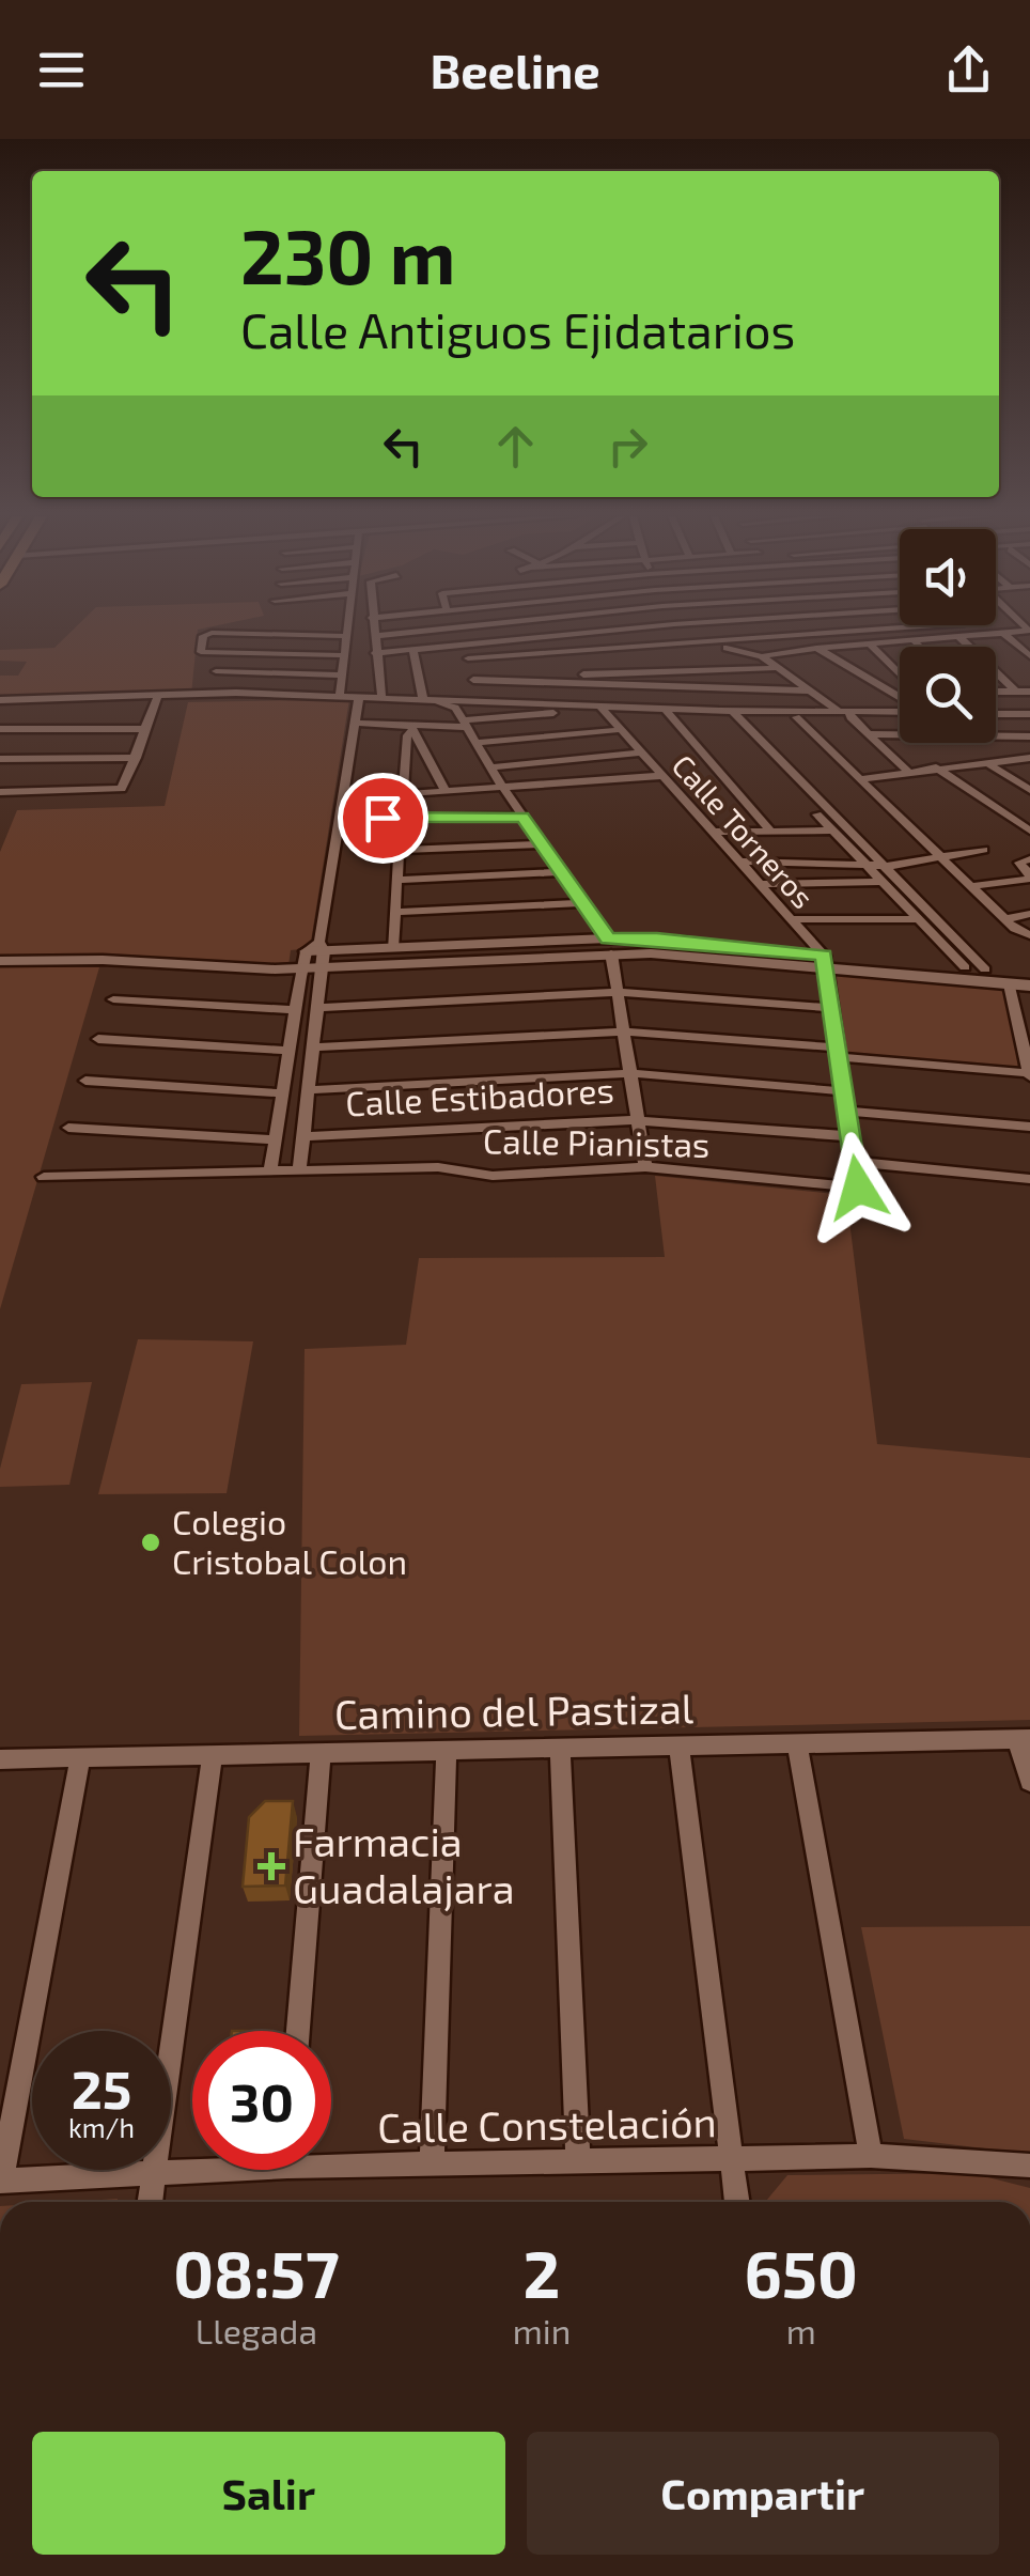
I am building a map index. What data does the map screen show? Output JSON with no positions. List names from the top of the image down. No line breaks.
{"streets":{"street":["Calle Torneros","Calle Estibadores","Calle Pianistas","Camino del Pastizal","Calle Constelación"]},"places":{"other":["Colegio Cristobal Colon"],"health":["Farmacia Guadalajara"]},"page":{"header":"Beeline","turn":["230 m","Calle Antiguos Ejidatarios"],"speed":"25 km/h","limit":"30","eta":["08:57","Llegada","2","min","650","m"],"buttons":["Salir","Compartir"]}}
